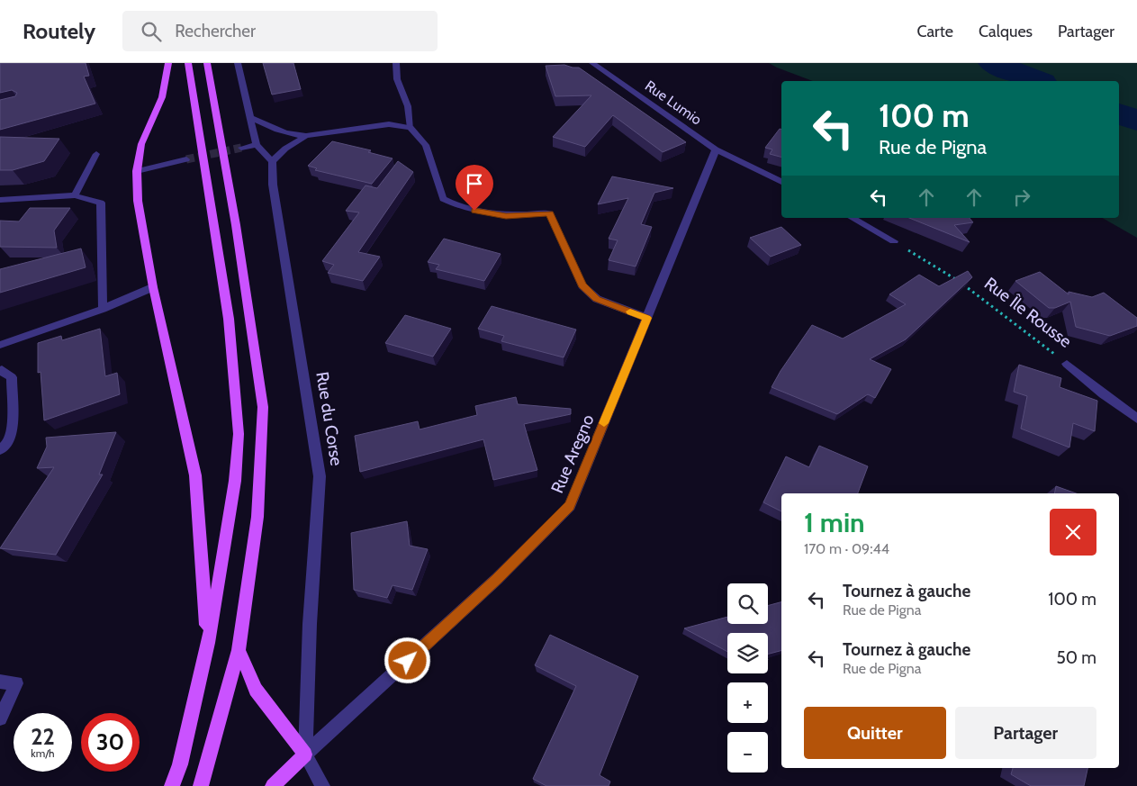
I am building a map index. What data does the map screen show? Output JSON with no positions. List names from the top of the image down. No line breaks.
{"streets":{"street":["Rue Lumio","Rue Île Rousse","Rue du Corse","Rue Aregno"]},"crossings":[["Rue Lumio","Rue Aregno"],["Rue du Corse","Rue Aregno"]],"page":{"header":"Routely","search":"Rechercher","nav":["Carte","Calques","Partager"],"turn":["100 m","Rue de Pigna"],"heading":["1 min","170 m · 09:44"],"list":[{"name":"Tournez à gauche","note":"Rue de Pigna","value":"100 m"},{"name":"Tournez à gauche","note":"Rue de Pigna","value":"50 m"}],"map_buttons":["+","−"],"buttons":["Quitter","Partager"],"speed":"22 km/h","limit":"30"}}
